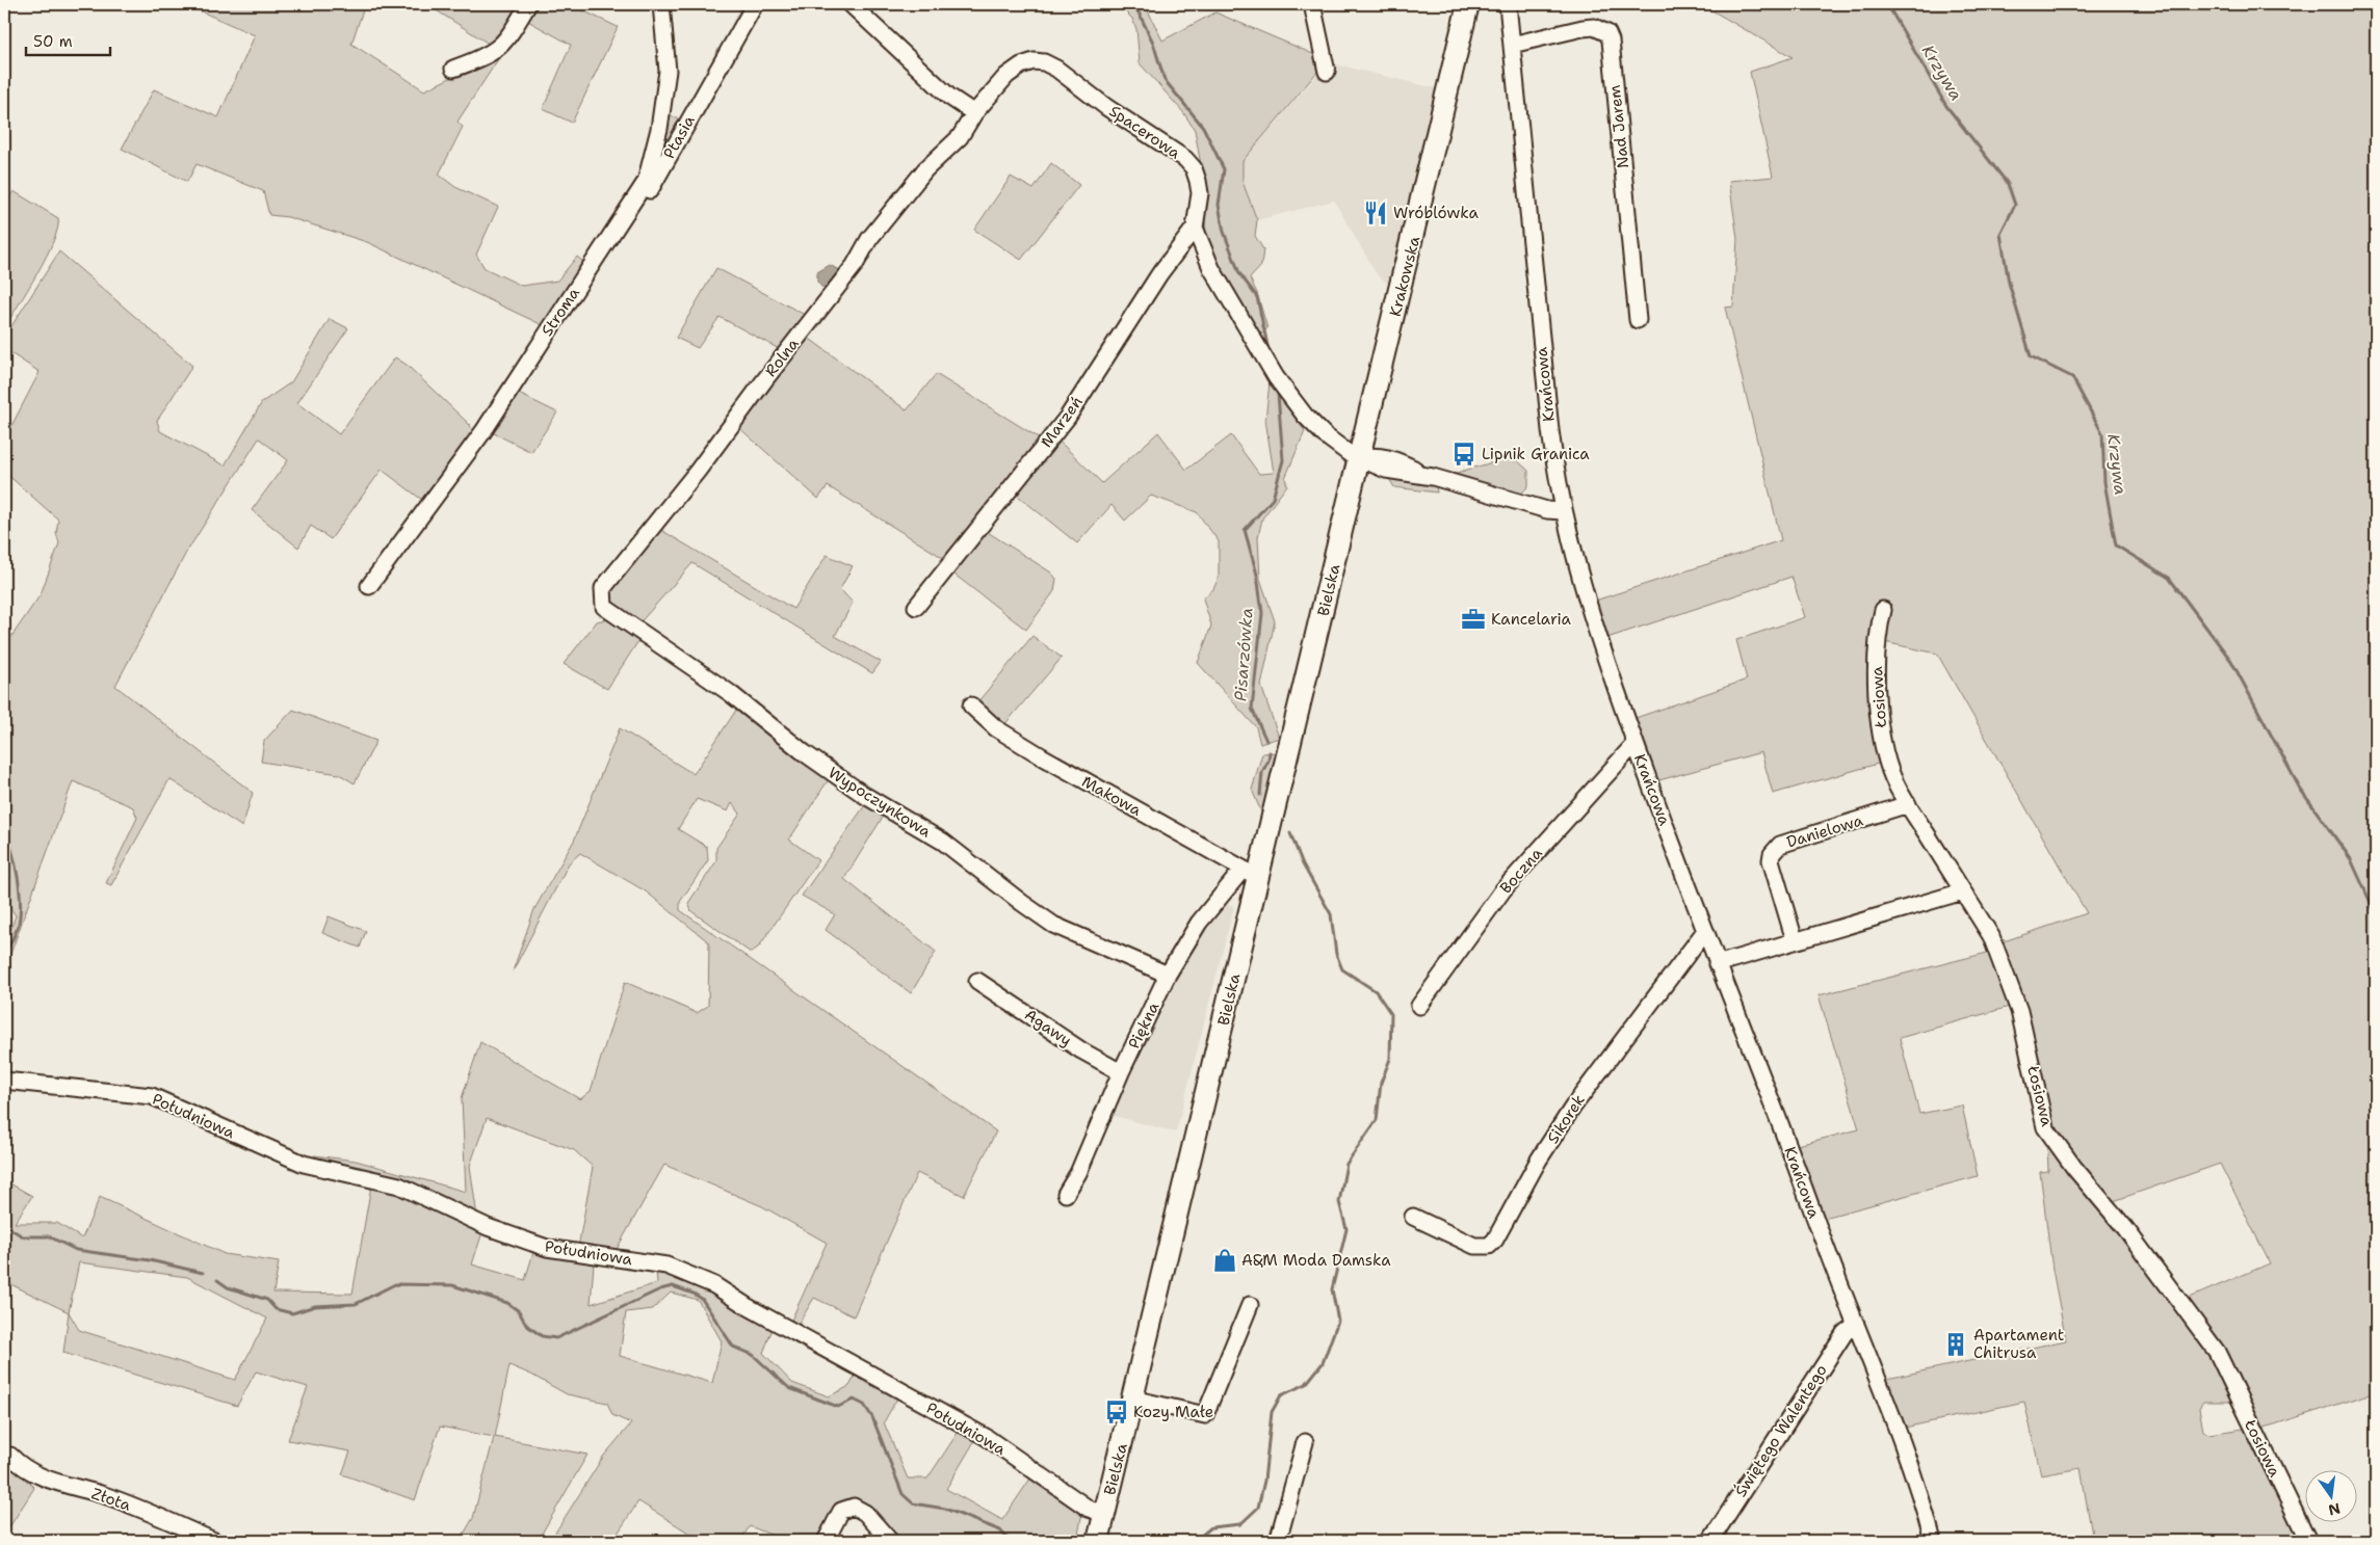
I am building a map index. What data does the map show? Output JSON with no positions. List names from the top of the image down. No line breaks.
{"streets":{"main road":["Krakowska","Bielska"],"street":["Nad Jarem","Spacerowa","Ptasia","Stroma","Rolna","Krańcowa","Marzeń","Łosiowa","Makowa","Wypoczynkowa","Danielowa","Boczna","Piękna","Agawy","Południowa","Sikorek","Świętego Walentego","Złota"]},"crossings":[["Nad Jarem","Krańcowa"],["Spacerowa","Rolna"],["Spacerowa","Marzeń"],["Krakowska","Bielska"],["Rolna","Wypoczynkowa"],["Krańcowa","Boczna"],["Krańcowa","Sikorek"],["Krańcowa","Świętego Walentego"],["Bielska","Makowa"],["Bielska","Piękna"],["Bielska","Południowa"],["Łosiowa","Danielowa"],["Makowa","Piękna"],["Wypoczynkowa","Piękna"],["Piękna","Agawy"]],"water":["Krzywa","Pisarzówka"],"places":{"restaurant":["Wróblówka"],"bus stop":["Lipnik Granica","Kozy Małe"],"office":["Kancelaria"],"shop":["A&M Moda Damska"],"building":["Apartament Chitrusa"]},"scale_bar":"50 m","north":"bottom"}
